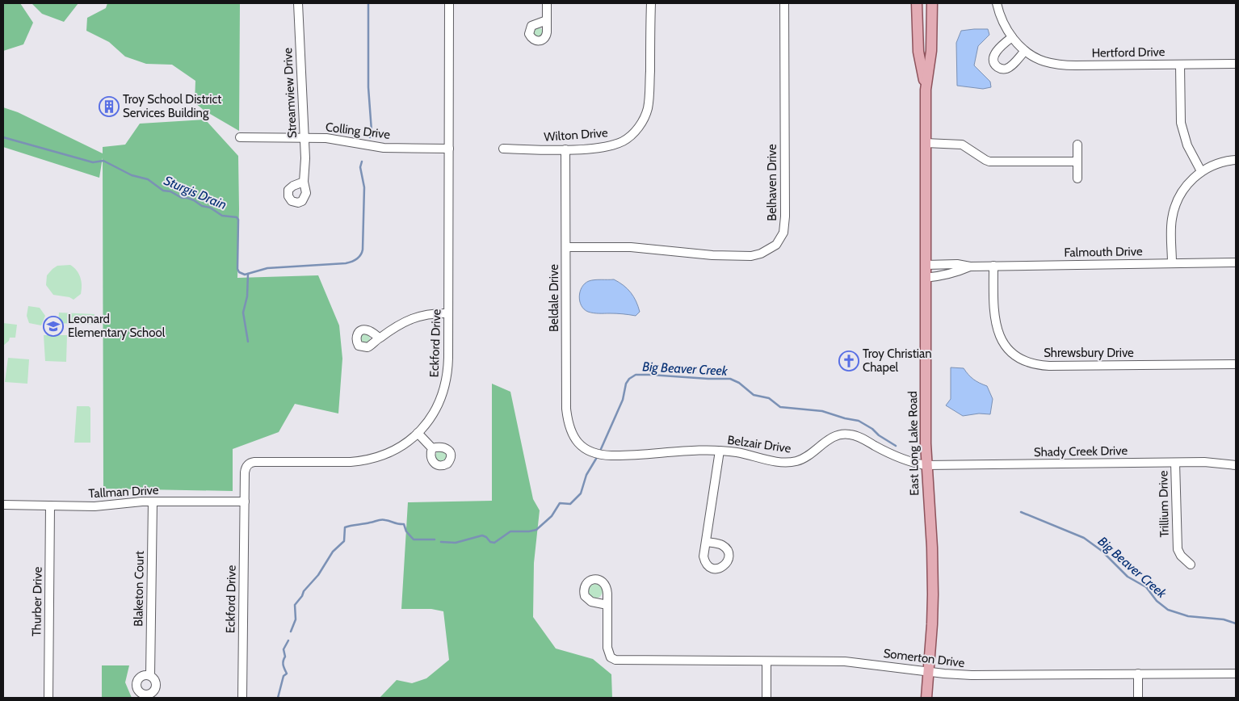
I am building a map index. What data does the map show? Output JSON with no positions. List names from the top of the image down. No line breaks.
{"streets":{"main road":["East Long Lake Road"],"street":["Hertford Drive","Streamview Drive","Colling Drive","Wilton Drive","Belhaven Drive","Falmouth Drive","Beldale Drive","Eckford Drive","Shrewsbury Drive","Belzair Drive","Shady Creek Drive","Tallman Drive","Trillium Drive","Blaketon Court","Thurber Drive","Somerton Drive"]},"crossings":[["Streamview Drive","Colling Drive"],["Colling Drive","Eckford Drive"],["Wilton Drive","Beldale Drive"],["Belhaven Drive","Beldale Drive"],["Falmouth Drive","Shrewsbury Drive"],["Falmouth Drive","East Long Lake Road"],["Beldale Drive","Belzair Drive"],["Eckford Drive","Tallman Drive"],["East Long Lake Road","Belzair Drive"],["East Long Lake Road","Shady Creek Drive"],["East Long Lake Road","Somerton Drive"],["Belzair Drive","Shady Creek Drive"],["Shady Creek Drive","Trillium Drive"],["Tallman Drive","Blaketon Court"],["Tallman Drive","Thurber Drive"]],"water":["Sturgis Drain","Big Beaver Creek"],"places":{"building":["Troy School District Services Building"],"school or university":["Leonard Elementary School"],"church":["Troy Christian Chapel"]}}
